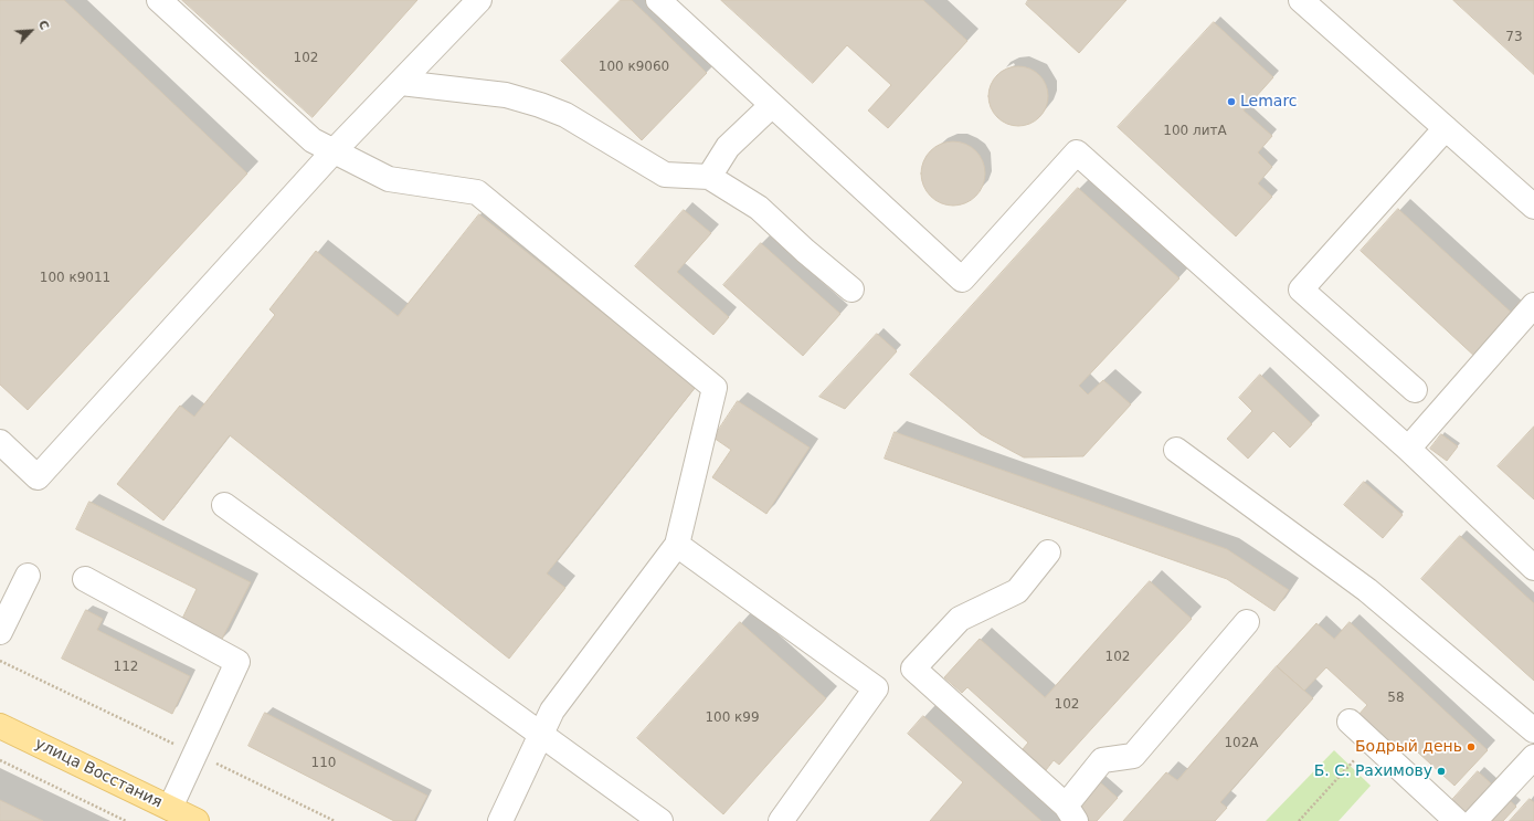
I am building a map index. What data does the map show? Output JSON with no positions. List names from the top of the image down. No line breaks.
{"streets":{"main road":["улица Восстания"]},"places":["Lemarc","Бодрый день","Б. С. Рахимову"],"house_numbers":["73","102","100 к9060","100 литА","100 к9011","102","112","58","102","100 к99","102А","110"],"north":"top right"}
